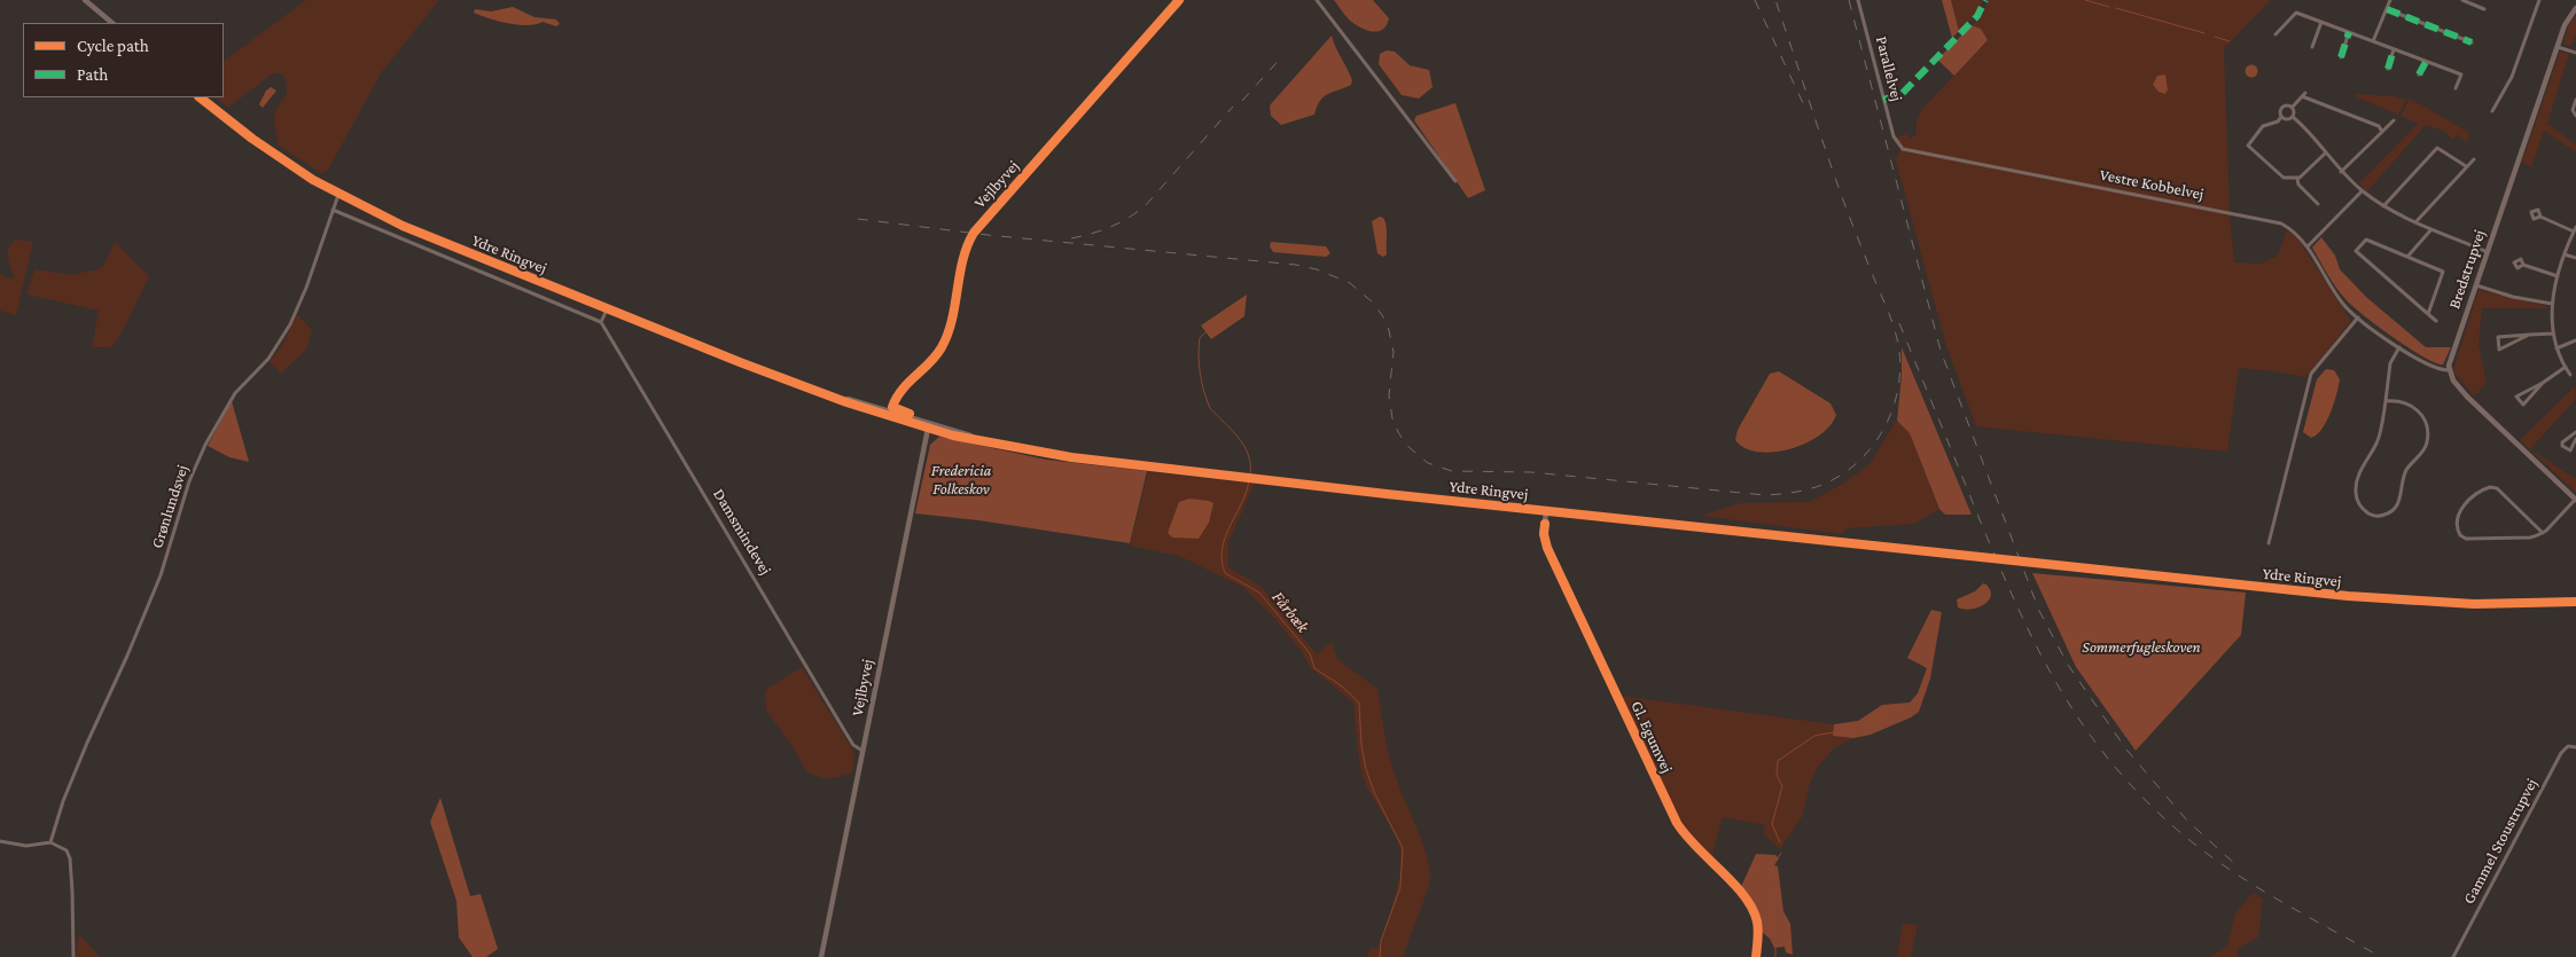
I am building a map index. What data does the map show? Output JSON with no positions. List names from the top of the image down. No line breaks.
{"streets":{"street":["Parallelvej","Vejlbyvej","Vestre Kobbelvej","Ydre Ringvej","Bredstrupvej","Grønlundsvej","Damsmindevej","Gl. Egumvej","Gammel Stoustrupvej"]},"crossings":[["Parallelvej","Vestre Kobbelvej"],["Vejlbyvej","Ydre Ringvej"],["Vejlbyvej","Damsmindevej"],["Vestre Kobbelvej","Bredstrupvej"],["Ydre Ringvej","Grønlundsvej"],["Ydre Ringvej","Gl. Egumvej"]],"water":["Fårbæk"],"parks":["Fredericia Folkeskov","Sommerfugleskoven"],"legend":["Cycle path","Path"]}
